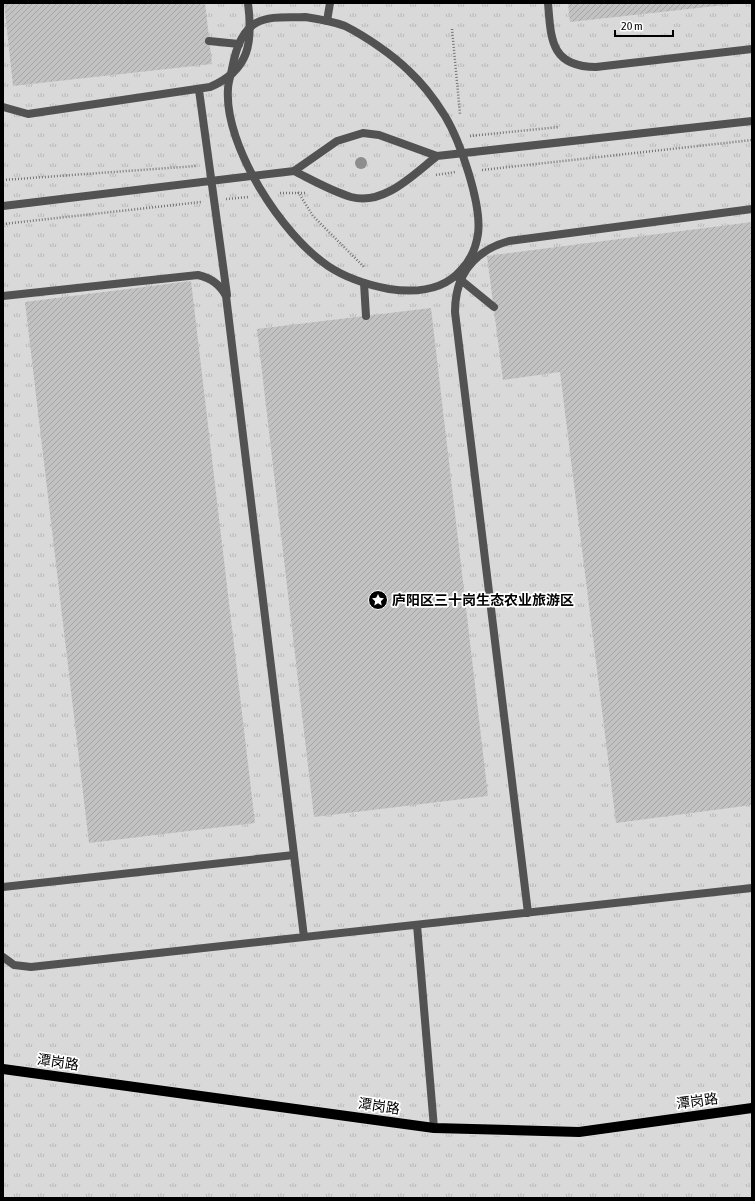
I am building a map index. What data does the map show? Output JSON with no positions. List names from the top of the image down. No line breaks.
{"streets":{"main road":["潭岗路"]},"places":{"place":["庐阳区三十岗生态农业旅游区"]},"scale_bar":"20 m"}
